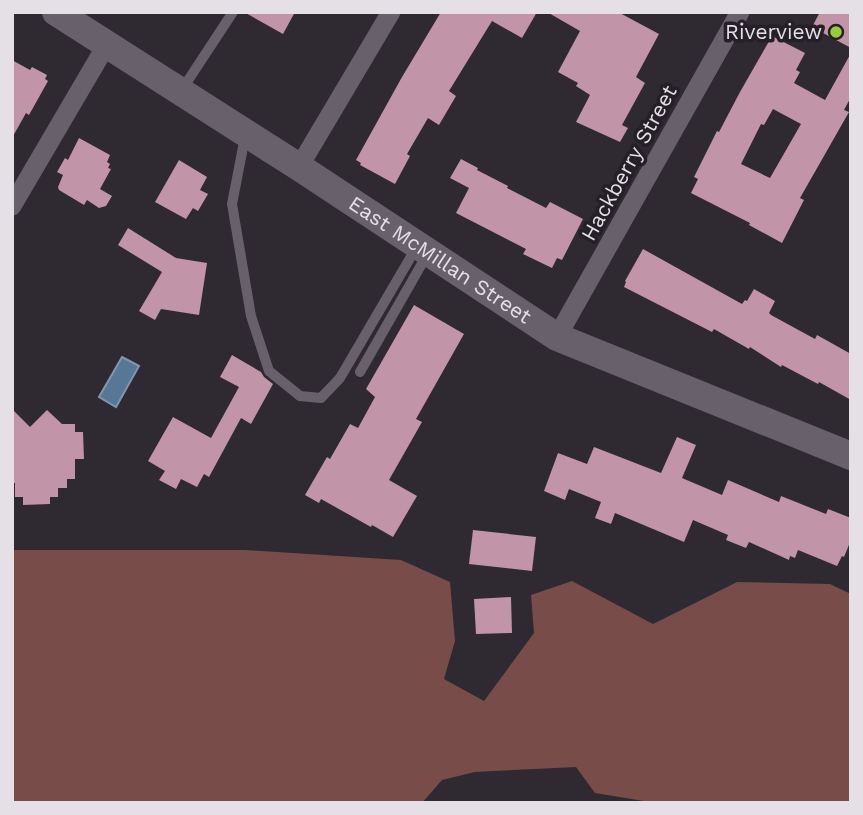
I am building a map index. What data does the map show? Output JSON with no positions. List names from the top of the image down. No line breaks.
{"streets":{"street":["Hackberry Street","East McMillan Street"]},"crossings":[["Hackberry Street","East McMillan Street"]],"places":["Riverview"]}
